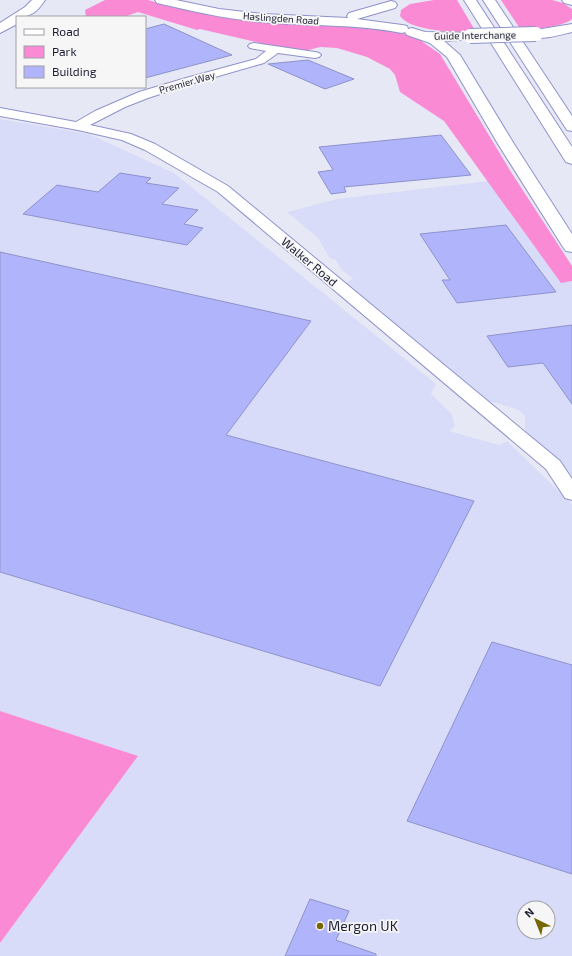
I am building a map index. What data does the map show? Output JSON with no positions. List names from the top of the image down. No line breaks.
{"streets":{"main road":["Haslingden Road","Guide Interchange"],"street":["Premier Way","Walker Road"]},"crossings":[["Haslingden Road","Guide Interchange"],["Premier Way","Walker Road"]],"places":["Mergon UK"],"legend":["Road","Park","Building"],"north":"top left"}
